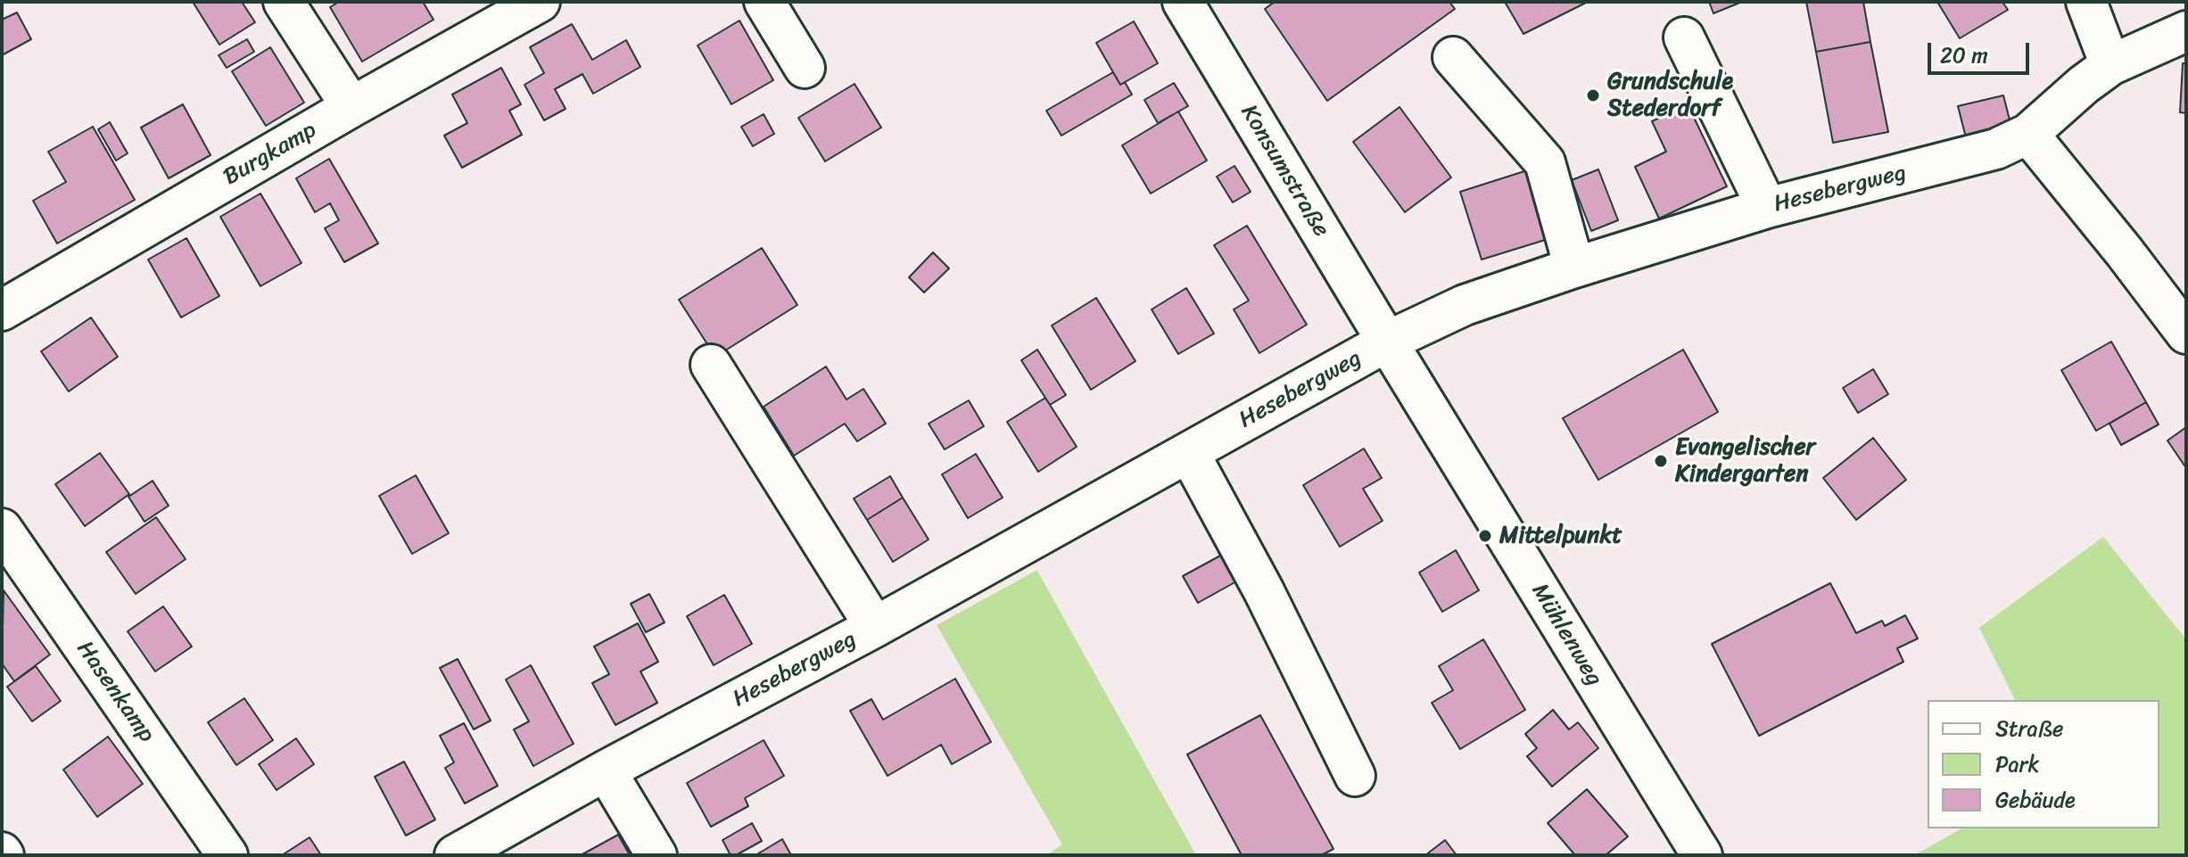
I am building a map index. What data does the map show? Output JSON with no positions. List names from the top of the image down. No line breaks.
{"streets":{"street":["Burgkamp","Konsumstraße","Hesebergweg","Mühlenweg","Hasenkamp"]},"crossings":[["Konsumstraße","Hesebergweg"],["Konsumstraße","Mühlenweg"],["Hesebergweg","Mühlenweg"]],"places":["Grundschule Stederdorf","Evangelischer Kindergarten","Mittelpunkt"],"legend":["Straße","Park","Gebäude"],"scale_bar":"20 m"}
